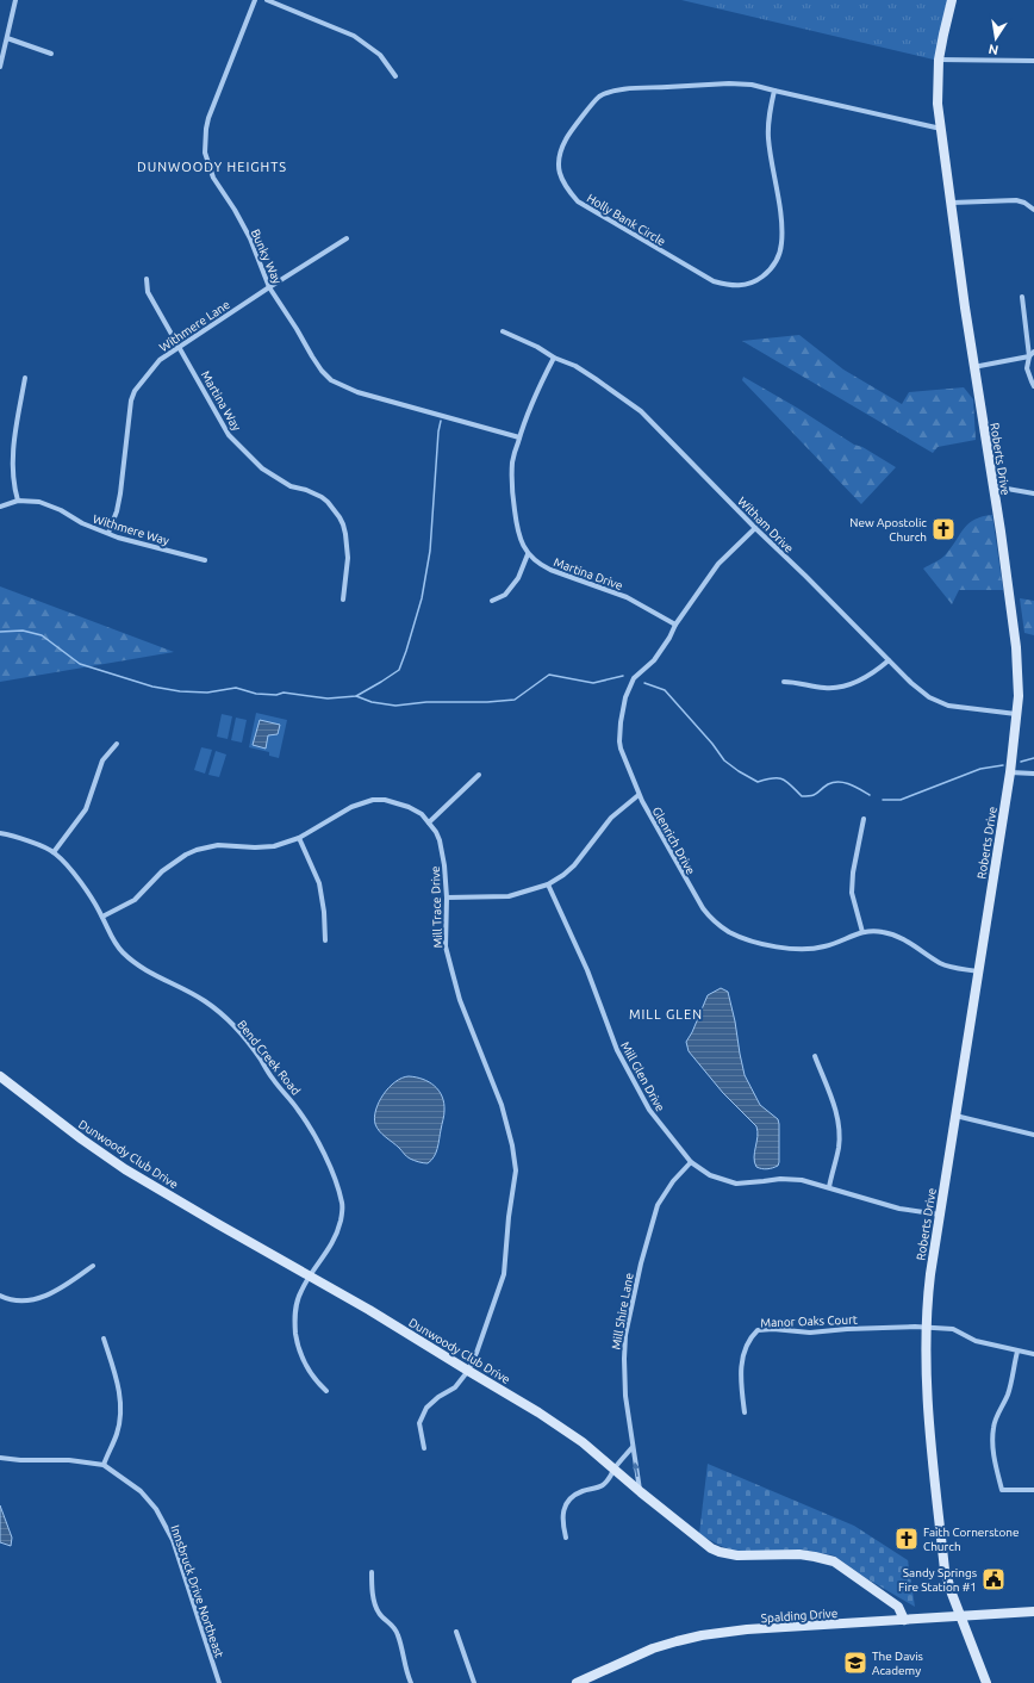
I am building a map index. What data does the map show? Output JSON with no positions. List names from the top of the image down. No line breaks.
{"streets":{"street":["Holly Bank Circle","Bunky Way","Withmere Lane","Martina Way","Roberts Drive","Witham Drive","Withmere Way","Martina Drive","Glenrich Drive","Mill Trace Drive","Bend Creek Road","Mill Glen Drive","Dunwoody Club Drive","Mill Shire Lane","Manor Oaks Court","Innsbruck Drive Northeast","Spalding Drive"]},"crossings":[["Holly Bank Circle","Roberts Drive"],["Bunky Way","Withmere Lane"],["Bunky Way","Martina Drive"],["Withmere Lane","Martina Way"],["Withmere Lane","Withmere Way"],["Roberts Drive","Witham Drive"],["Roberts Drive","Glenrich Drive"],["Roberts Drive","Mill Glen Drive"],["Roberts Drive","Manor Oaks Court"],["Roberts Drive","Spalding Drive"],["Witham Drive","Martina Drive"],["Witham Drive","Glenrich Drive"],["Martina Drive","Glenrich Drive"],["Mill Trace Drive","Bend Creek Road"],["Mill Trace Drive","Dunwoody Club Drive"],["Bend Creek Road","Dunwoody Club Drive"],["Mill Glen Drive","Mill Shire Lane"],["Dunwoody Club Drive","Mill Shire Lane"],["Dunwoody Club Drive","Spalding Drive"]],"districts":["DUNWOODY HEIGHTS","MILL GLEN"],"places":{"church":["New Apostolic Church","Faith Cornerstone Church"],"public building":["Sandy Springs Fire Station #1"],"school or university":["The Davis Academy"]},"north":"bottom"}
